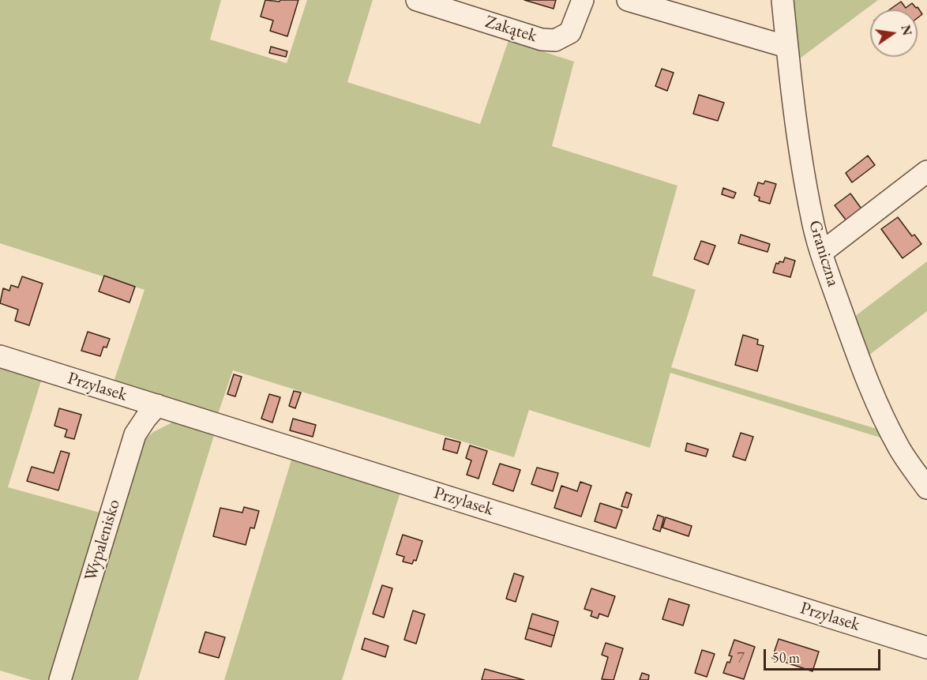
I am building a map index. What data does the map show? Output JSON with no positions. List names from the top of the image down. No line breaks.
{"streets":{"street":["Zakątek","Graniczna","Przylasek","Wypalenisko"]},"crossings":[["Przylasek","Wypalenisko"]],"house_numbers":["7"],"scale_bar":"50 m","north":"right"}
